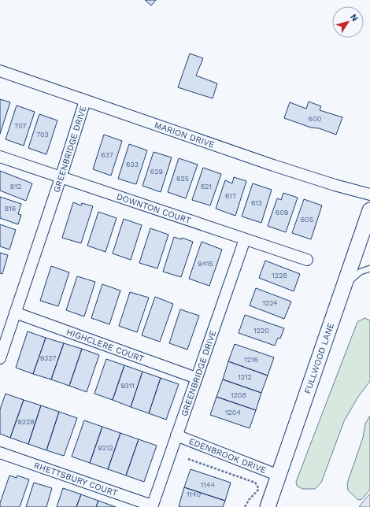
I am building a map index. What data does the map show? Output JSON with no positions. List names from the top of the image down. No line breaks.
{"streets":{"street":["MARION DRIVE","GREENBRIDGE DRIVE","DOWNTON COURT","HIGHCLERE COURT","FULLWOOD LANE","EDENBROOK DRIVE","RHETTSBURY COURT"]},"crossings":[["MARION DRIVE","GREENBRIDGE DRIVE"],["GREENBRIDGE DRIVE","DOWNTON COURT"],["GREENBRIDGE DRIVE","HIGHCLERE COURT"],["GREENBRIDGE DRIVE","EDENBROOK DRIVE"],["GREENBRIDGE DRIVE","RHETTSBURY COURT"],["FULLWOOD LANE","EDENBROOK DRIVE"]],"house_numbers":["600","707","703","637","633","629","625","812","621","617","613","816","609","605","9415","1228","1224","1220","9327","1216","1212","9311","1208","1204","9228","9212","1144","1140"],"north":"top right"}
